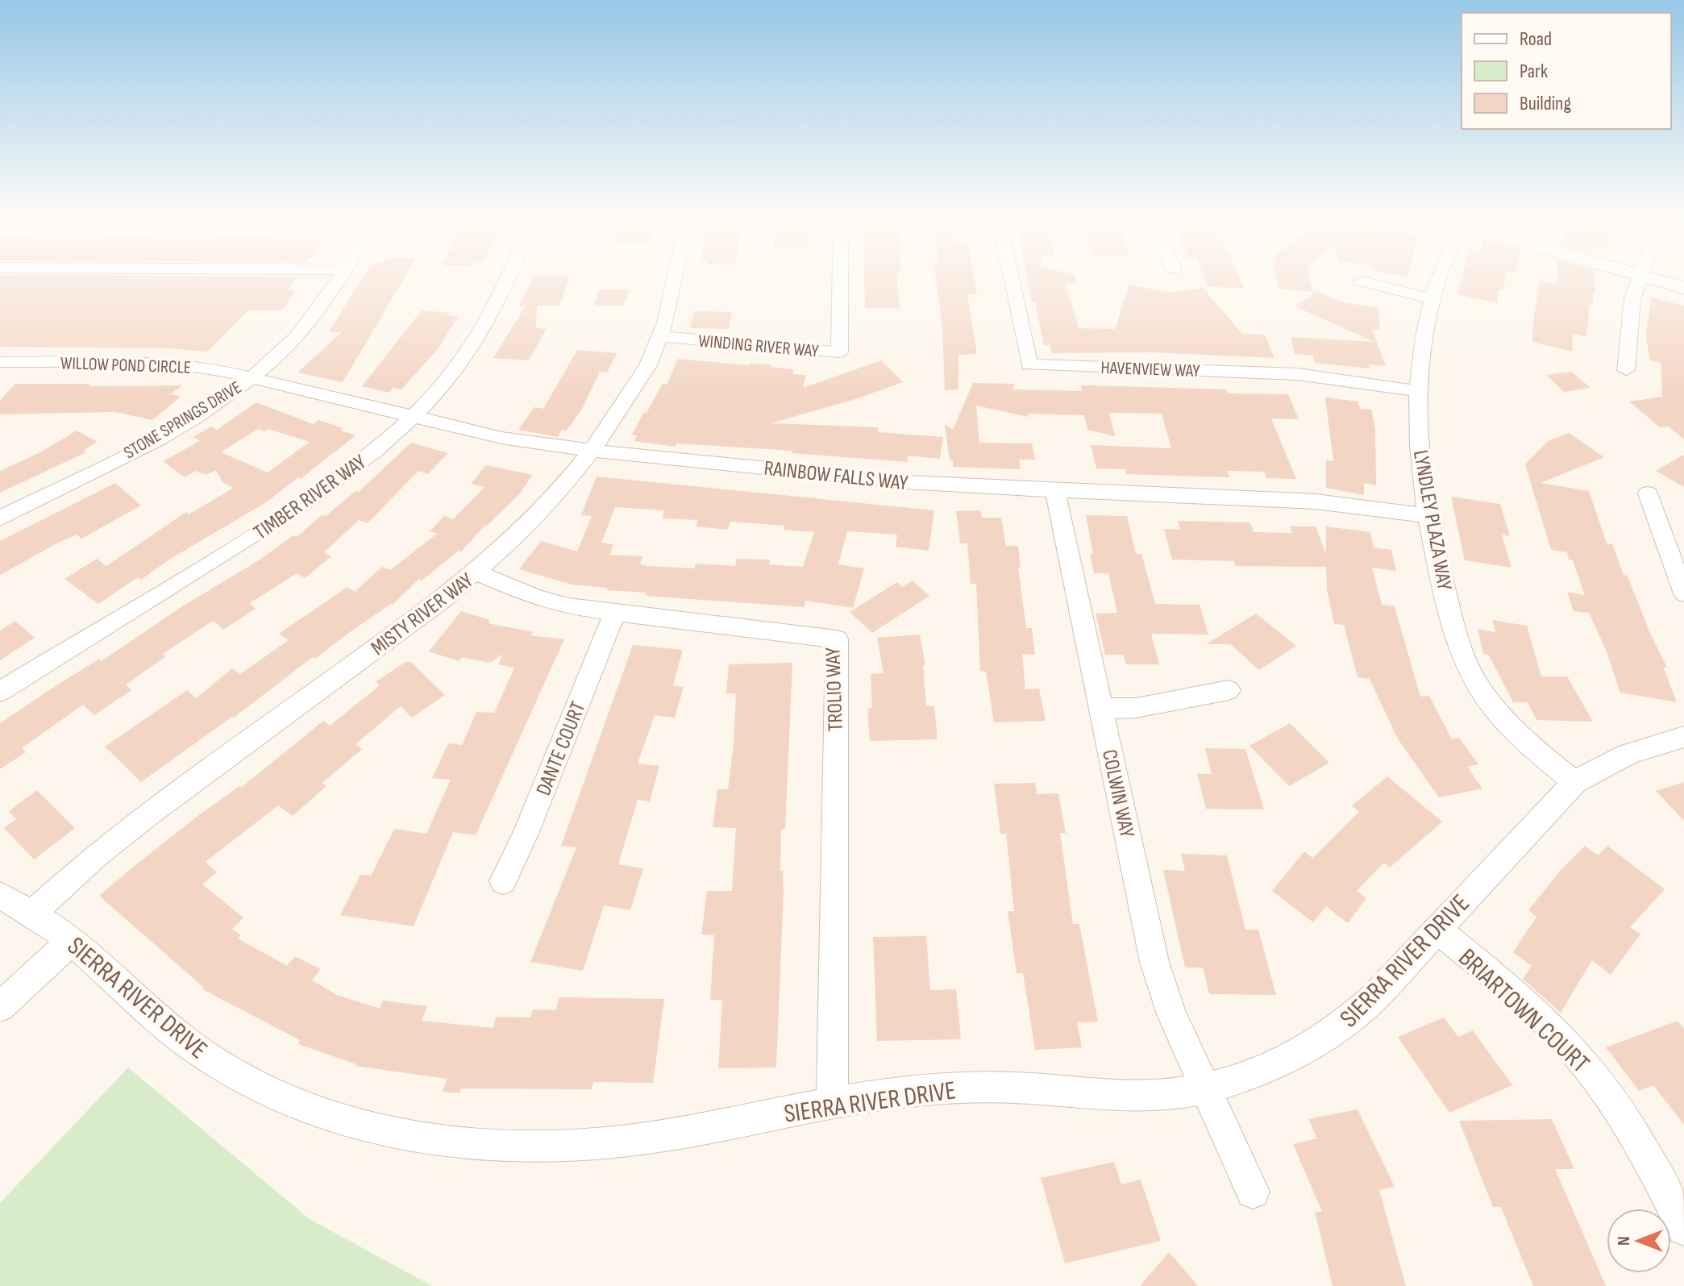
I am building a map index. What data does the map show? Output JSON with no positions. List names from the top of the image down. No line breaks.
{"streets":{"street":["WINDING RIVER WAY","WILLOW POND CIRCLE","HAVENVIEW WAY","STONE SPRINGS DRIVE","RAINBOW FALLS WAY","TIMBER RIVER WAY","LYNDLEY PLAZA WAY","MISTY RIVER WAY","TROLIO WAY","DANTE COURT","COLWIN WAY","SIERRA RIVER DRIVE","BRIARTOWN COURT"]},"crossings":[["WINDING RIVER WAY","MISTY RIVER WAY"],["WILLOW POND CIRCLE","STONE SPRINGS DRIVE"],["WILLOW POND CIRCLE","RAINBOW FALLS WAY"],["HAVENVIEW WAY","LYNDLEY PLAZA WAY"],["STONE SPRINGS DRIVE","RAINBOW FALLS WAY"],["RAINBOW FALLS WAY","TIMBER RIVER WAY"],["RAINBOW FALLS WAY","LYNDLEY PLAZA WAY"],["RAINBOW FALLS WAY","MISTY RIVER WAY"],["RAINBOW FALLS WAY","COLWIN WAY"],["LYNDLEY PLAZA WAY","SIERRA RIVER DRIVE"],["MISTY RIVER WAY","TROLIO WAY"],["MISTY RIVER WAY","SIERRA RIVER DRIVE"],["TROLIO WAY","DANTE COURT"],["TROLIO WAY","SIERRA RIVER DRIVE"],["COLWIN WAY","SIERRA RIVER DRIVE"],["SIERRA RIVER DRIVE","BRIARTOWN COURT"]],"legend":["Road","Park","Building"],"north":"left"}
